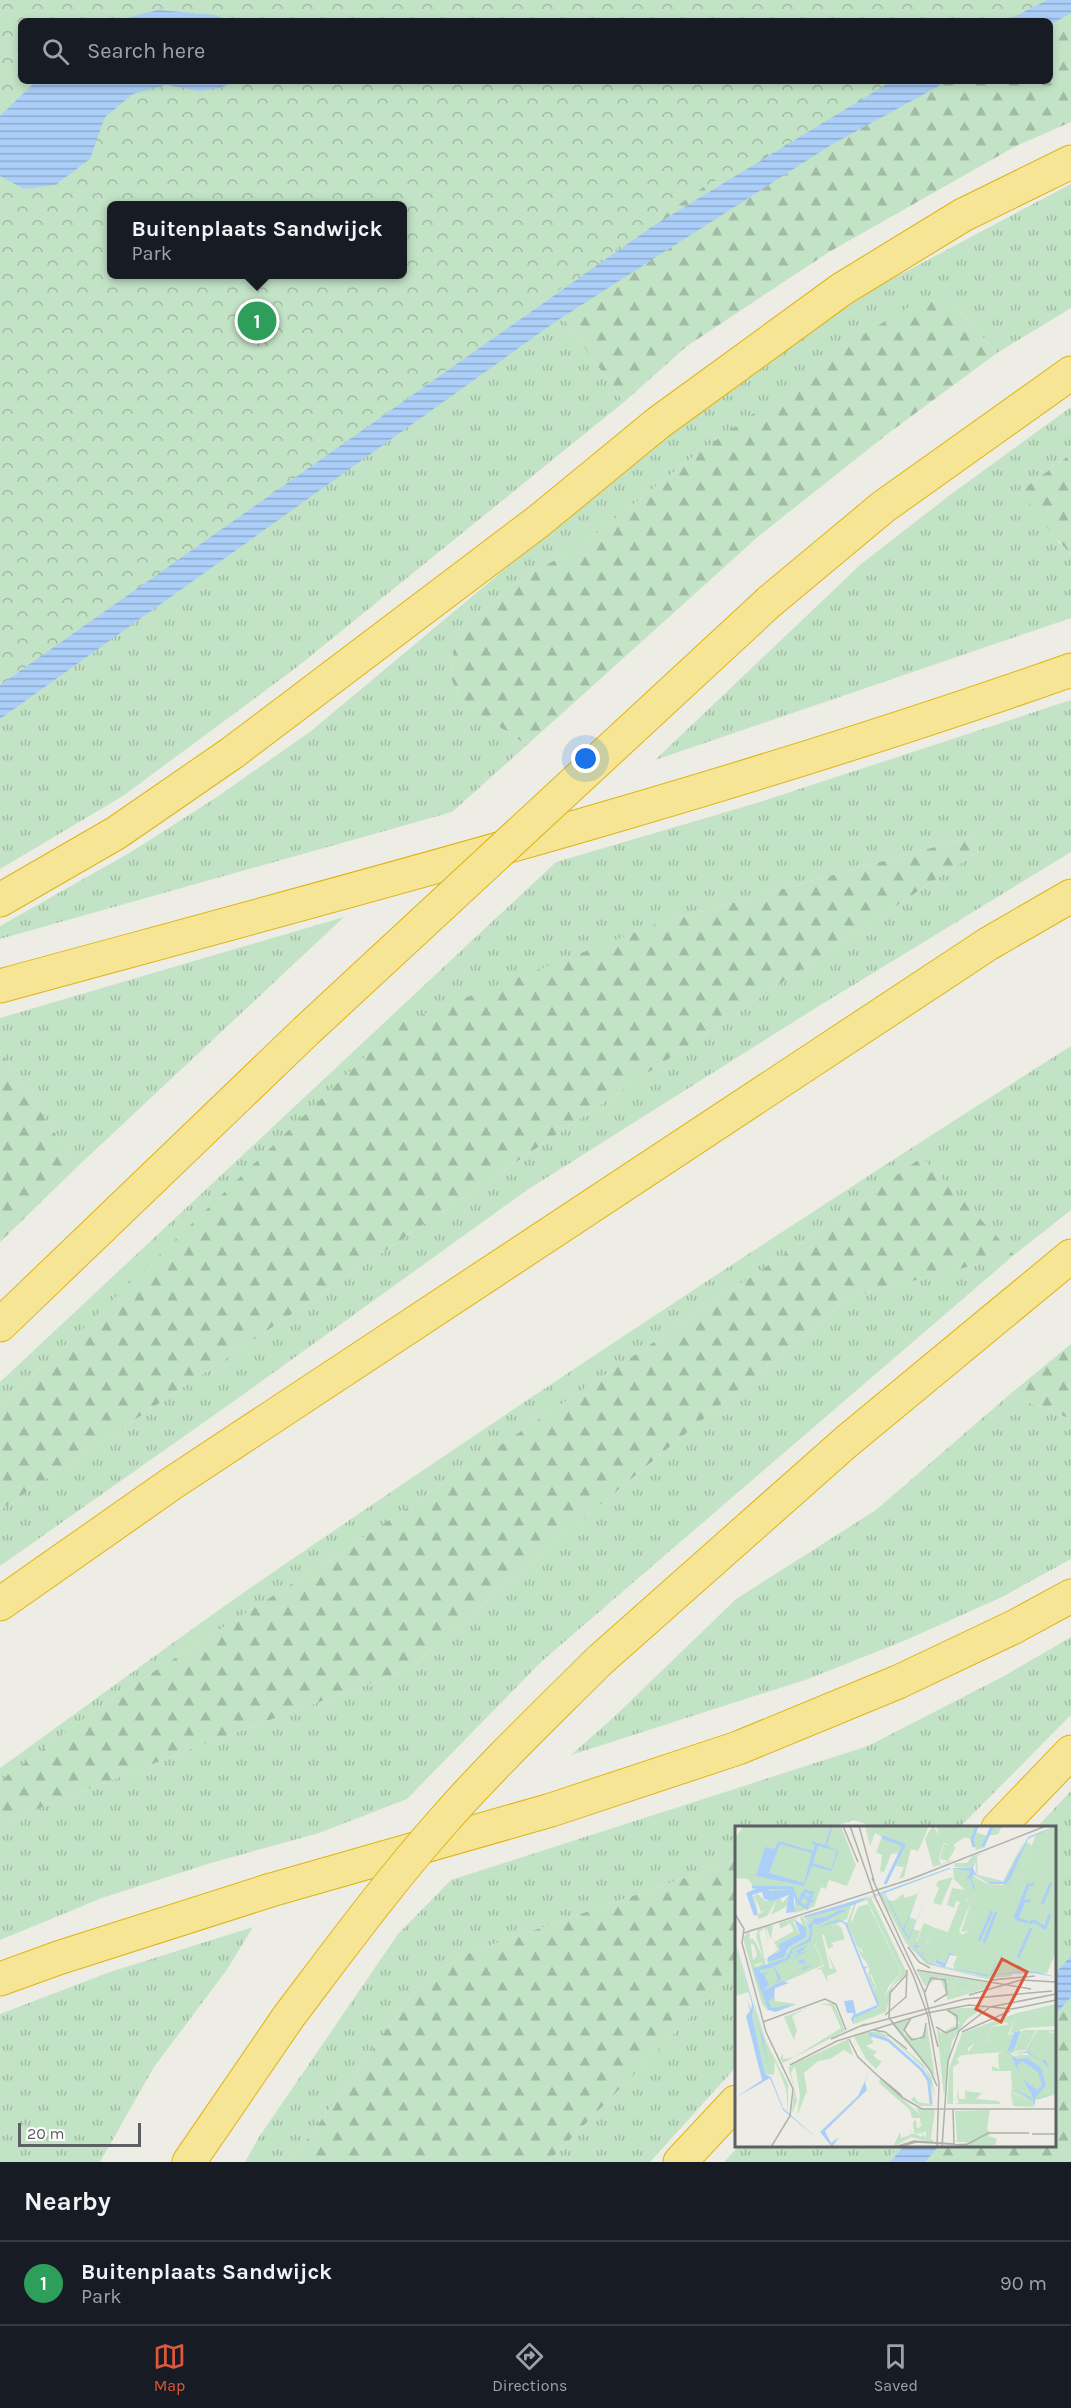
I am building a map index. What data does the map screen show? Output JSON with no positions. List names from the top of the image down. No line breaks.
{"scale_bar":"20 m","page":{"search":"Search here","popup":["Buitenplaats Sandwijck","Park"],"pins":"1","scale":"20 m","heading":"Nearby","list":[{"mark":"1","name":"Buitenplaats Sandwijck","note":"Park","value":"90 m"}],"nav":["Map","Directions","Saved"]}}
